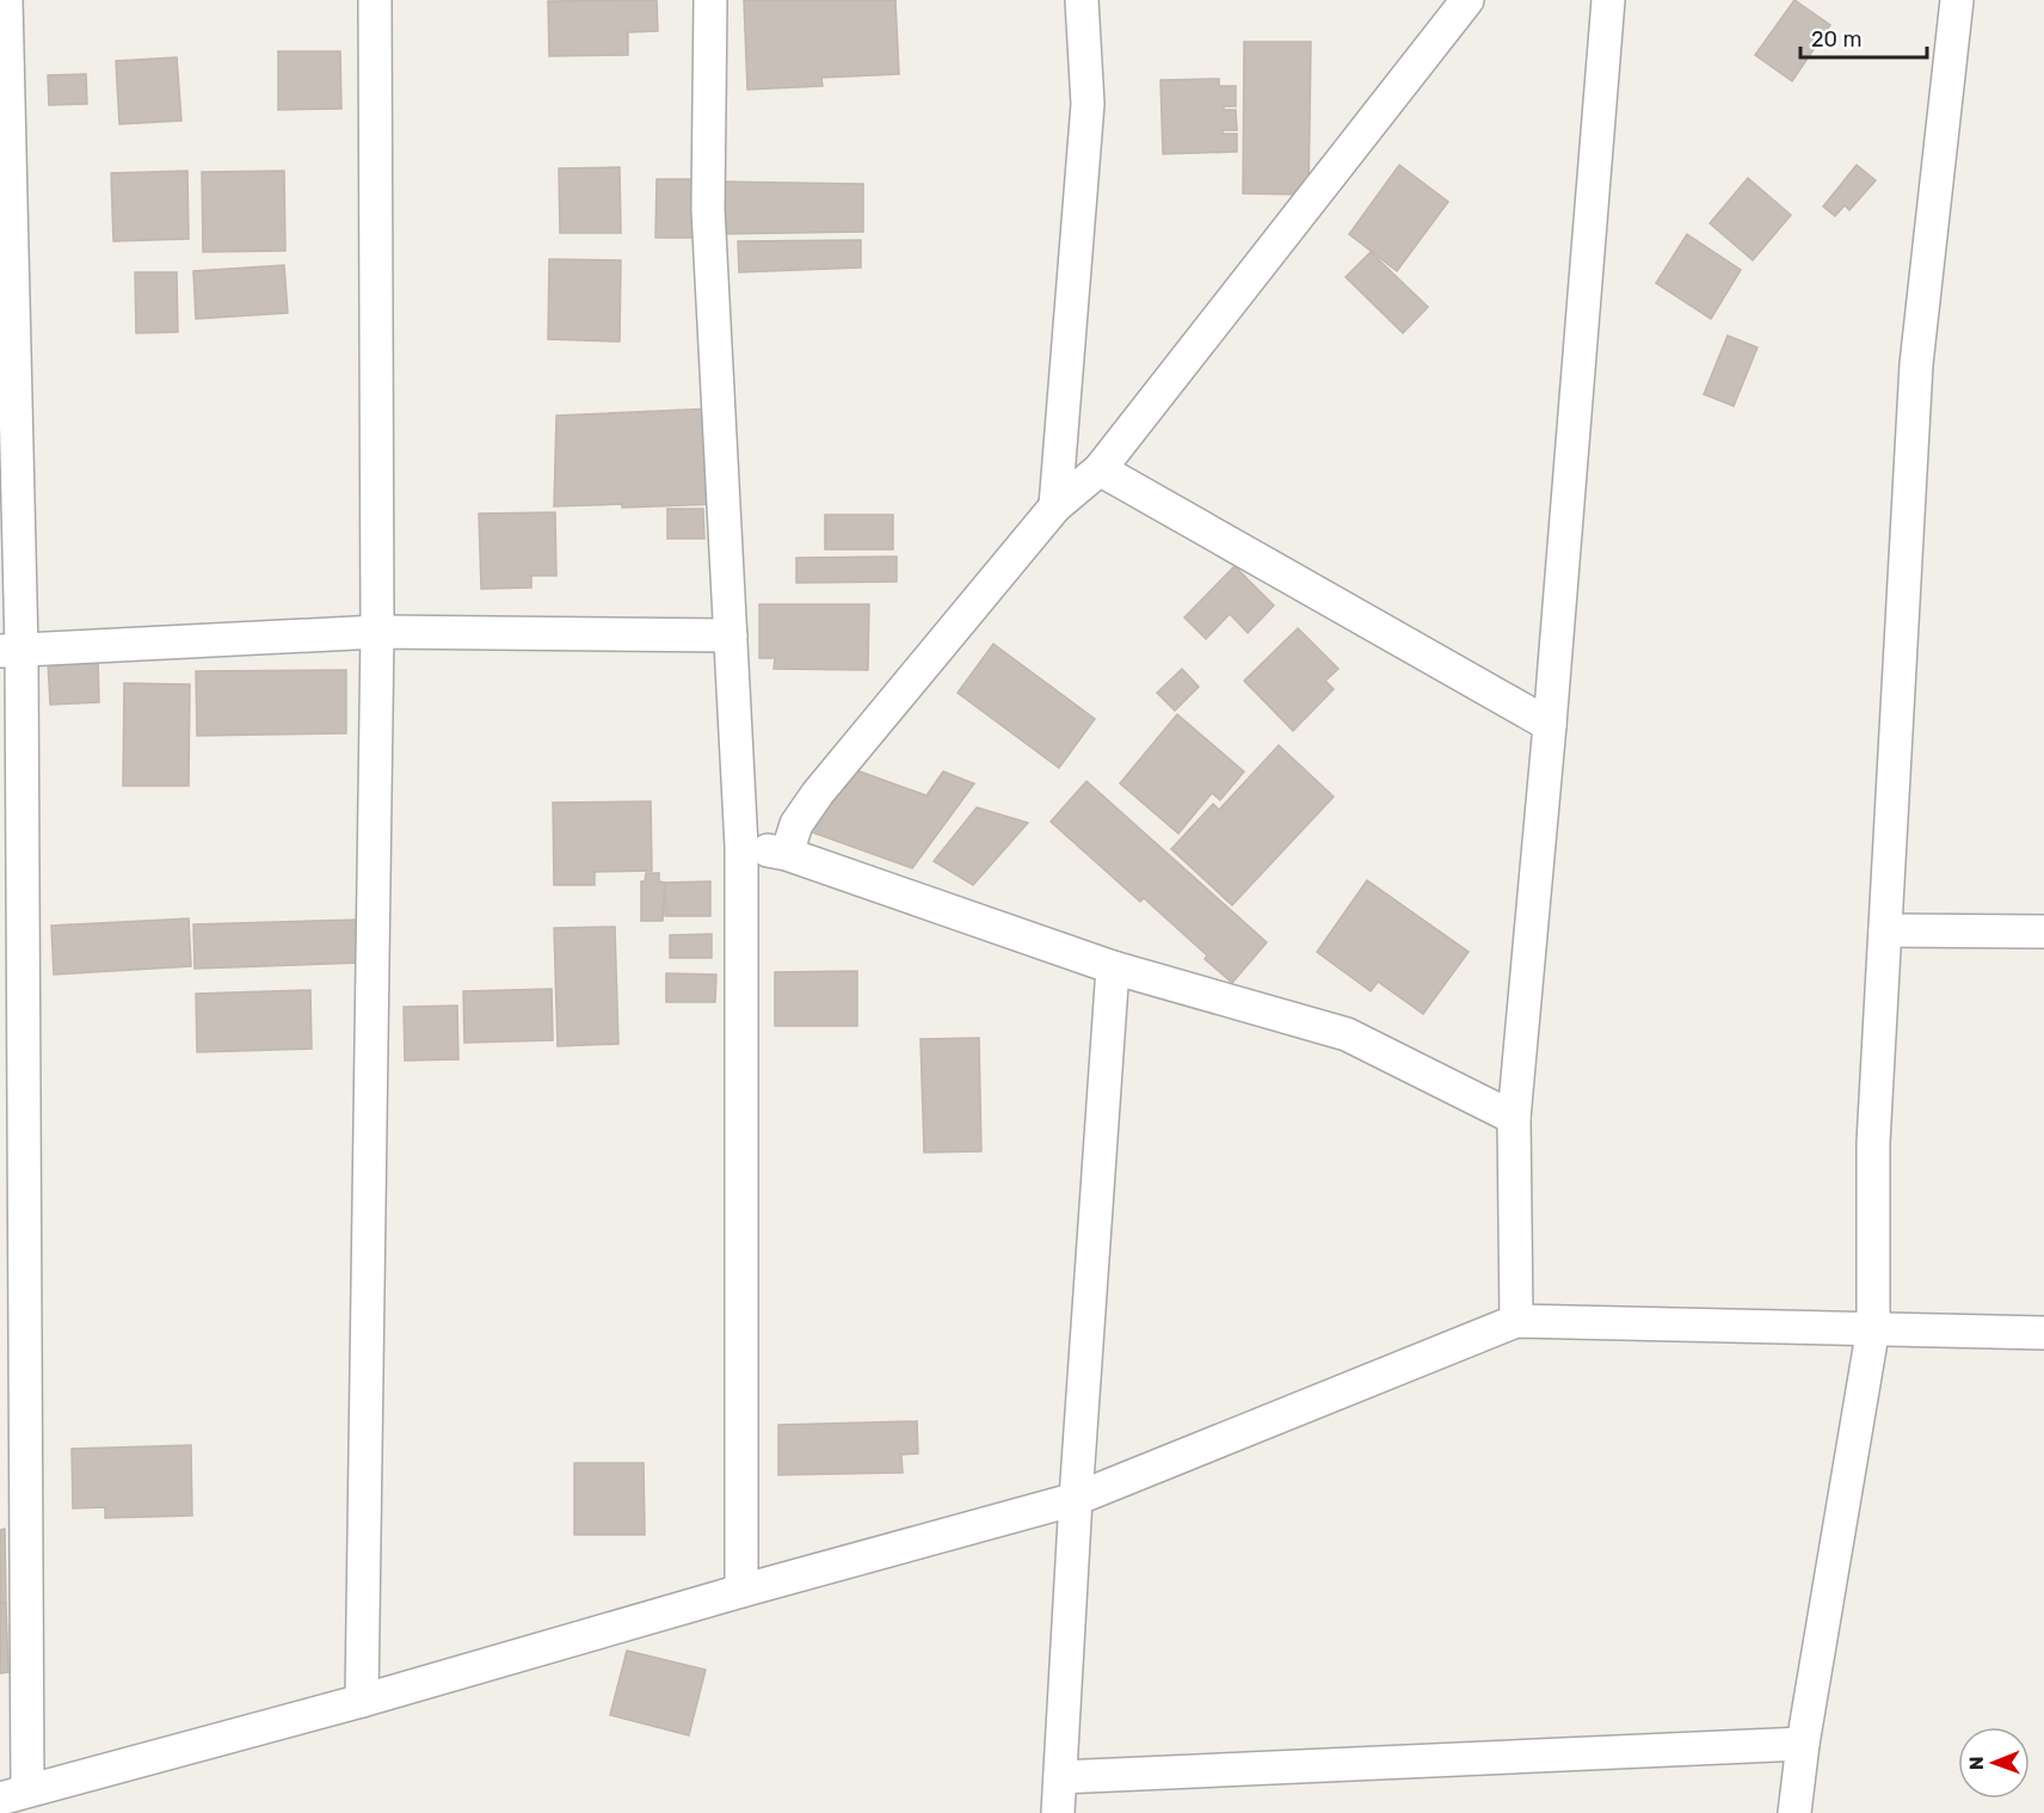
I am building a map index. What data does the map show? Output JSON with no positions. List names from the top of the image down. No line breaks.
{"scale_bar":"20 m","north":"left"}
